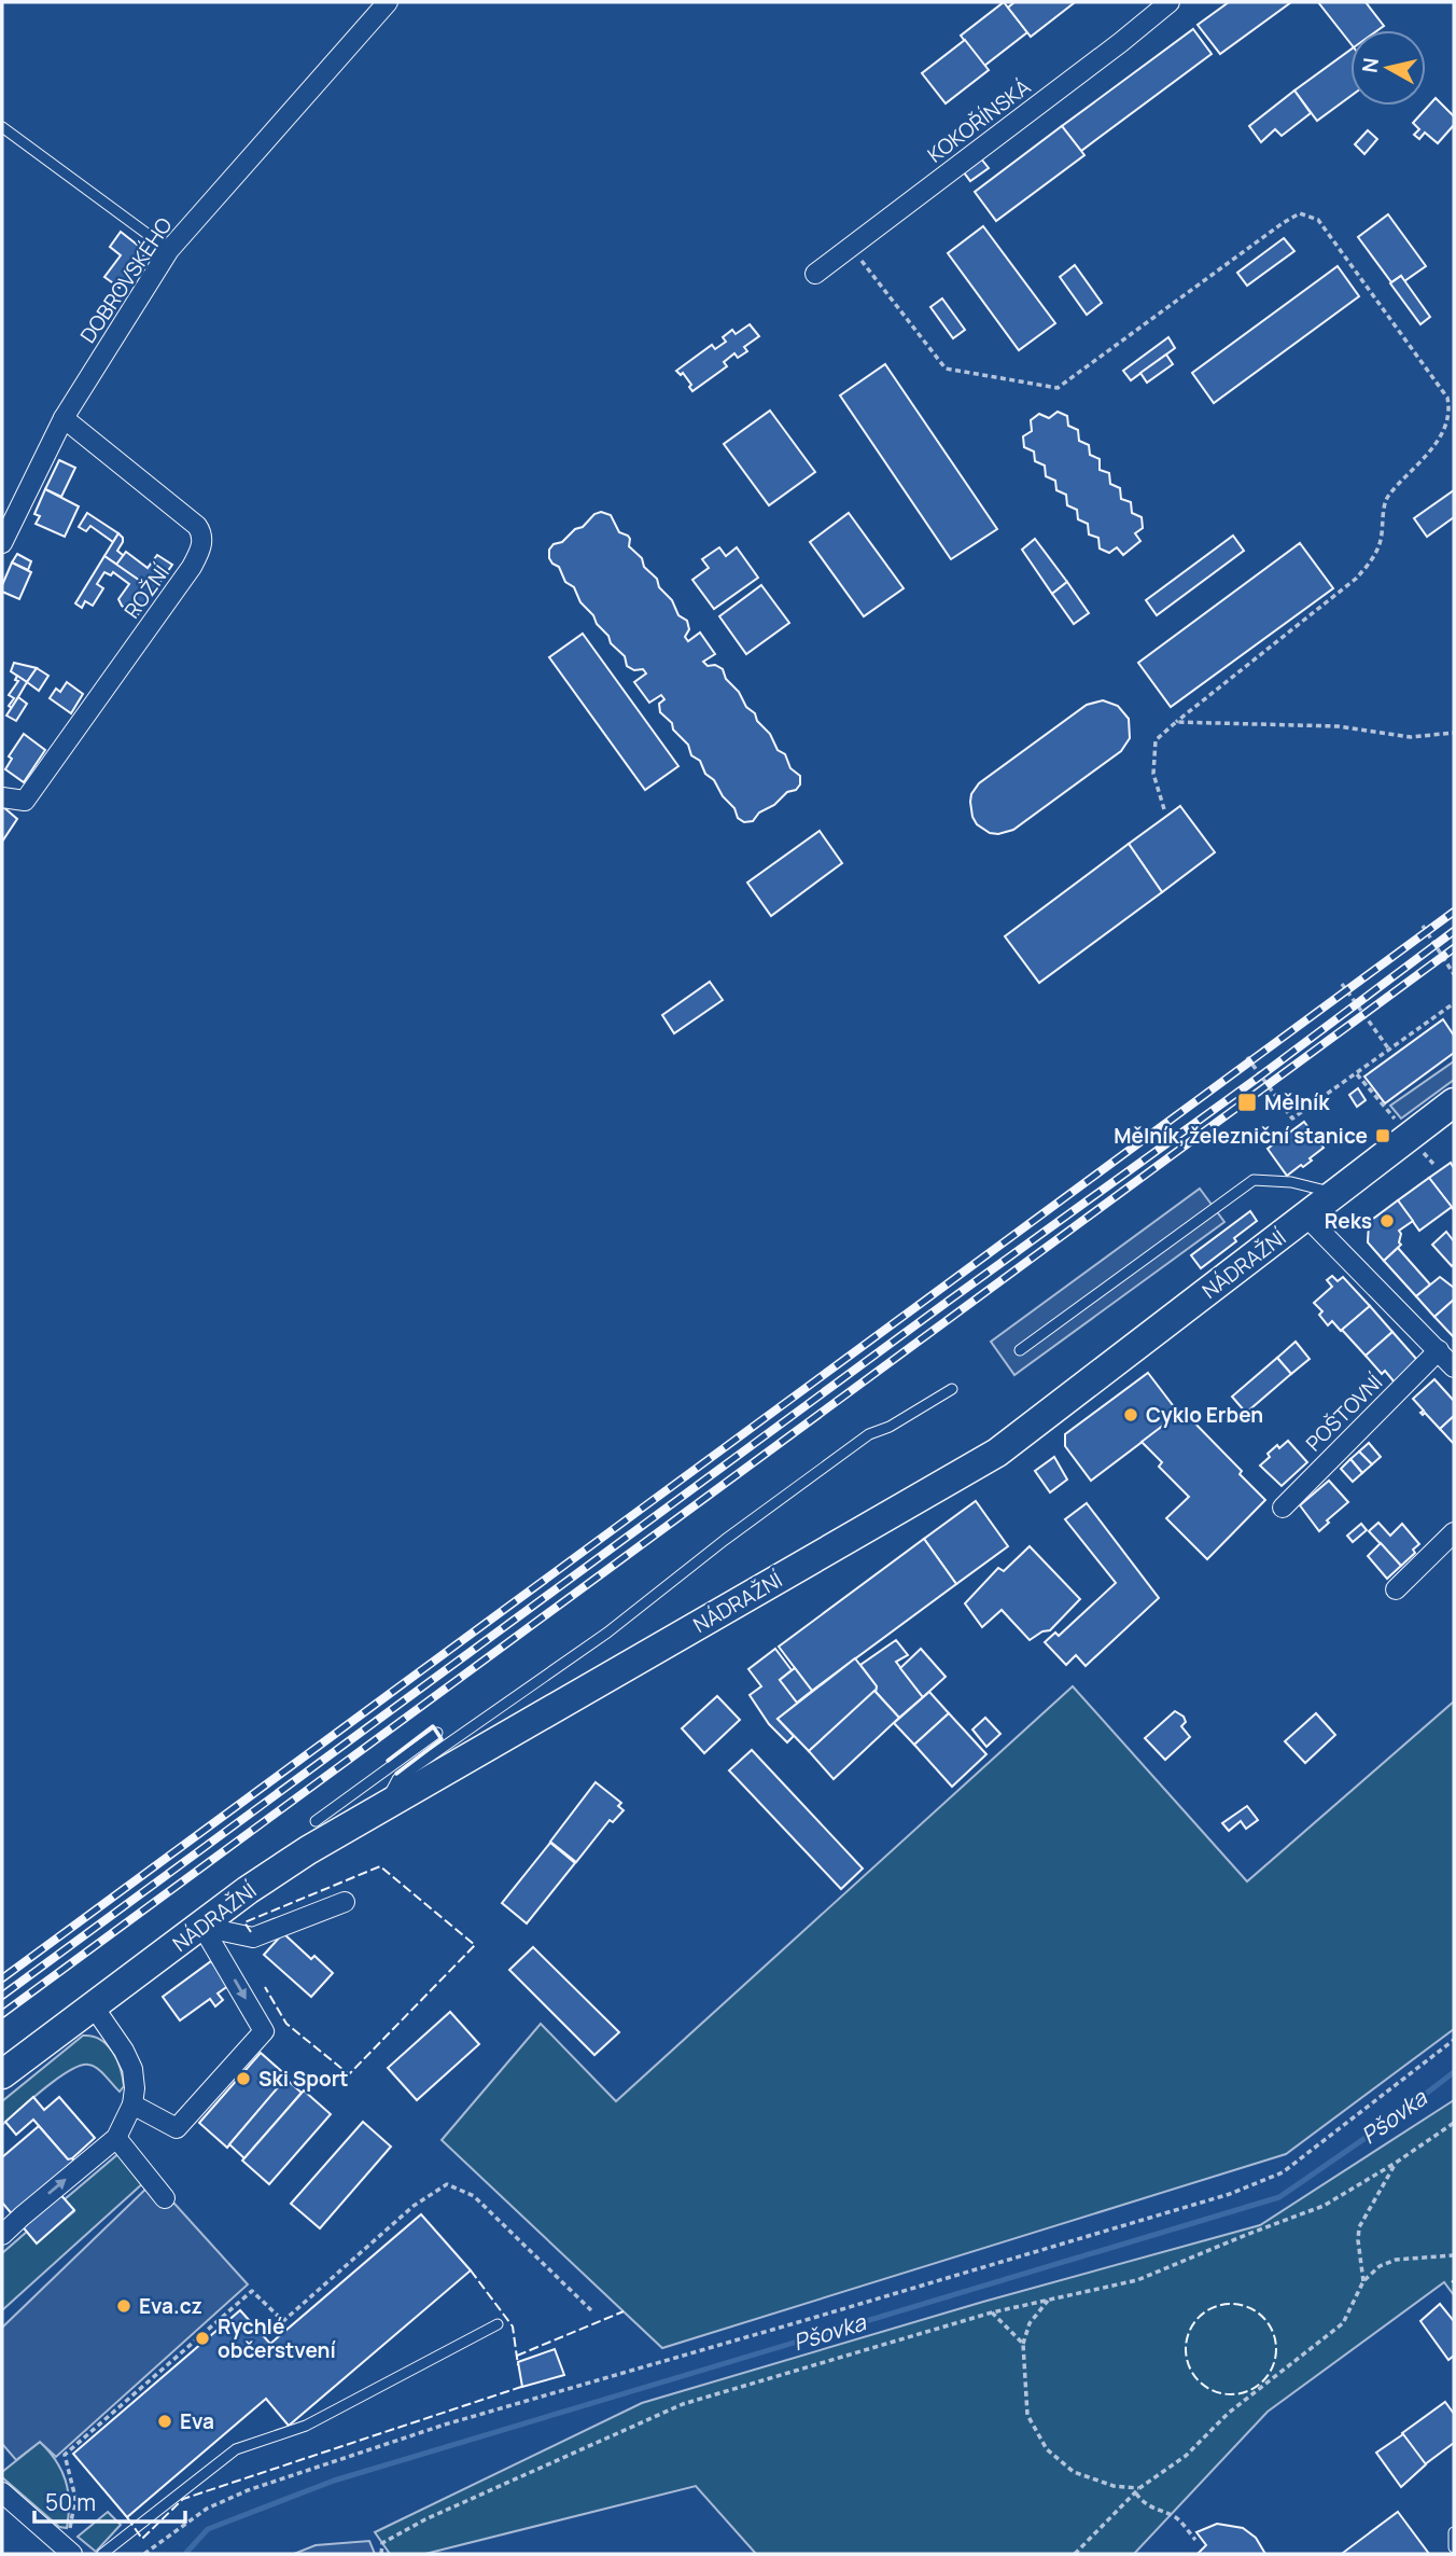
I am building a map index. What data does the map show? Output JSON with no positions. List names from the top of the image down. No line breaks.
{"streets":{"main road":["NÁDRAŽNÍ"],"street":["KOKOŘÍNSKÁ","DOBROVSKÉHO","ROŽNÍ","POŠTOVNÍ"]},"crossings":[["DOBROVSKÉHO","ROŽNÍ"]],"water":["Pšovka"],"places":{"transit":["Mělník","Mělník, železniční stanice"],"other":["Reks","Cyklo Erben","Ski Sport","Eva.cz","Rychlé občerstvení","Eva"]},"scale_bar":"50 m","north":"left"}
